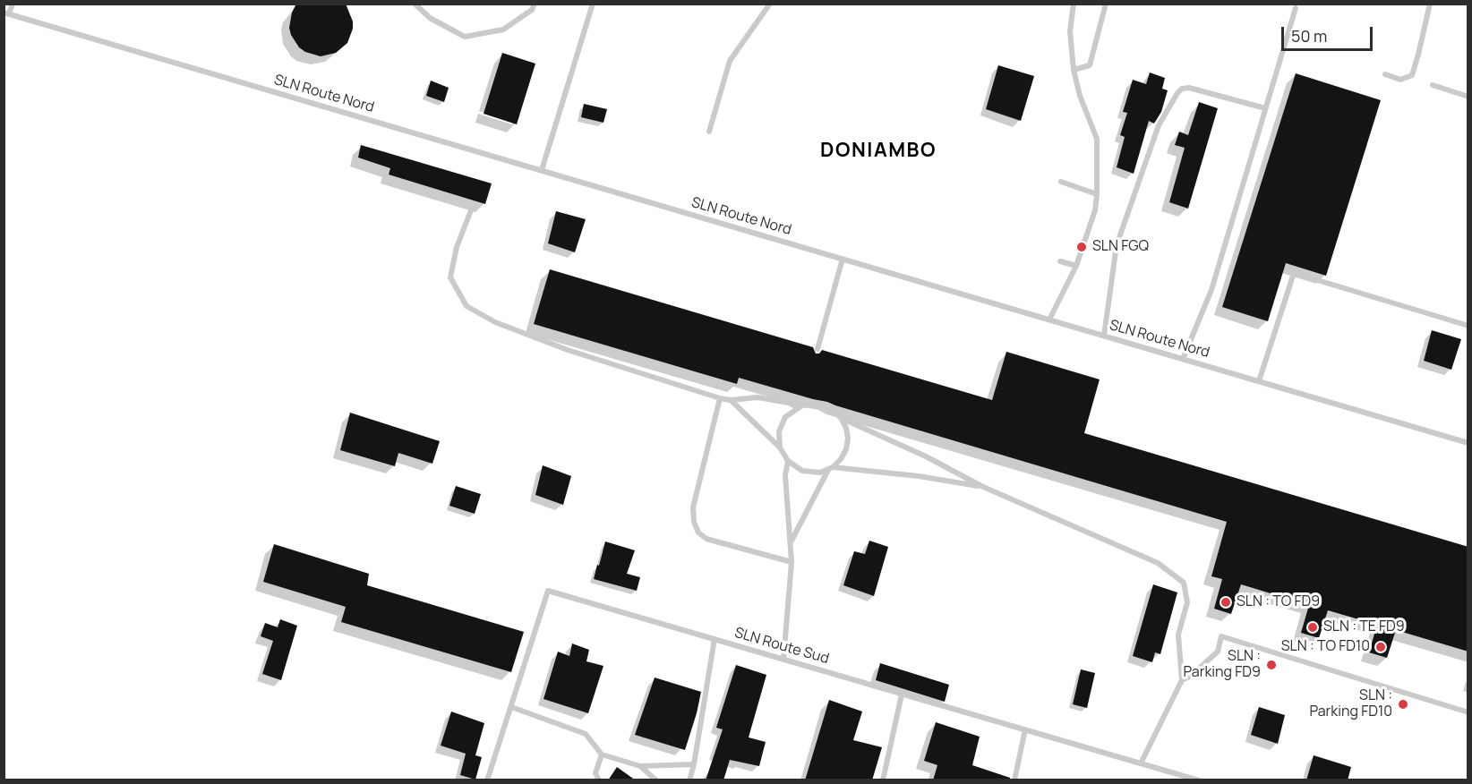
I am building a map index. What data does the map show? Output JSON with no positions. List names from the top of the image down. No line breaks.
{"streets":{"lane":["SLN Route Nord","SLN Route Sud"]},"districts":["DONIAMBO"],"places":["SLN FGQ","SLN : TO FD9","SLN : TE FD9","SLN : TO FD10","SLN : Parking FD9","SLN : Parking FD10"],"scale_bar":"50 m"}
